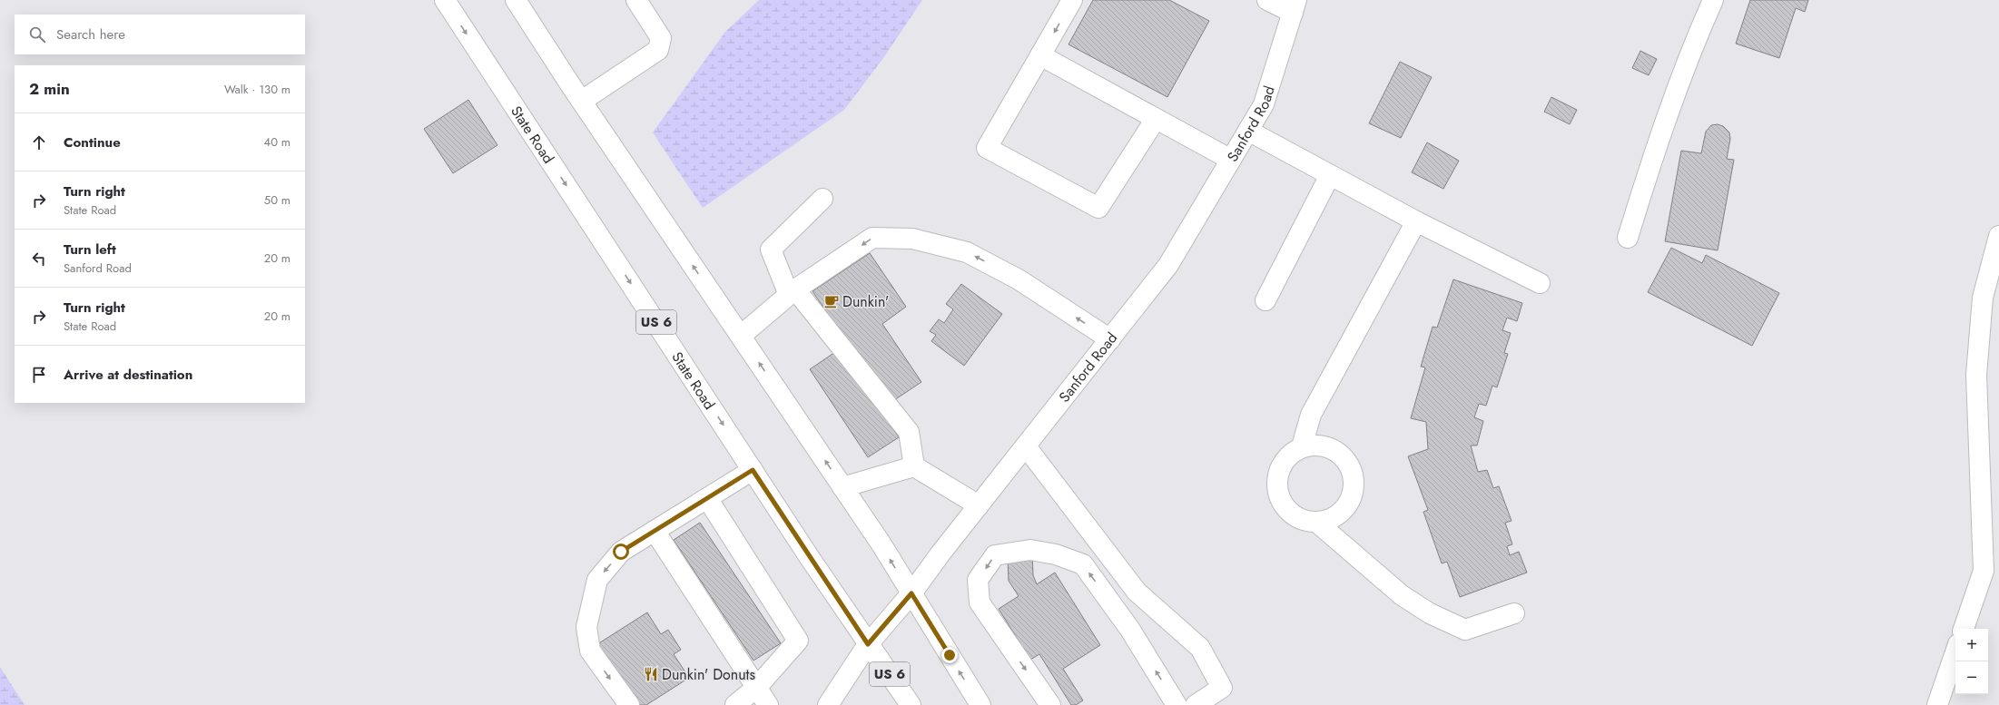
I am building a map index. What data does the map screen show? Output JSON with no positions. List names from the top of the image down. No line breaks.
{"streets":{"main road":["Sanford Road","State Road","US 6"]},"crossings":[["Sanford Road","State Road"]],"places":{"cafe":["Dunkin'"],"restaurant":["Dunkin' Donuts"]},"page":{"search":"Search here","heading":["2 min","Walk · 130 m"],"list":[["Continue","40 m"],["Turn right","State Road","50 m"],["Turn left","Sanford Road","20 m"],["Turn right","State Road","20 m"],"Arrive at destination"],"map_buttons":["+","−"]}}
